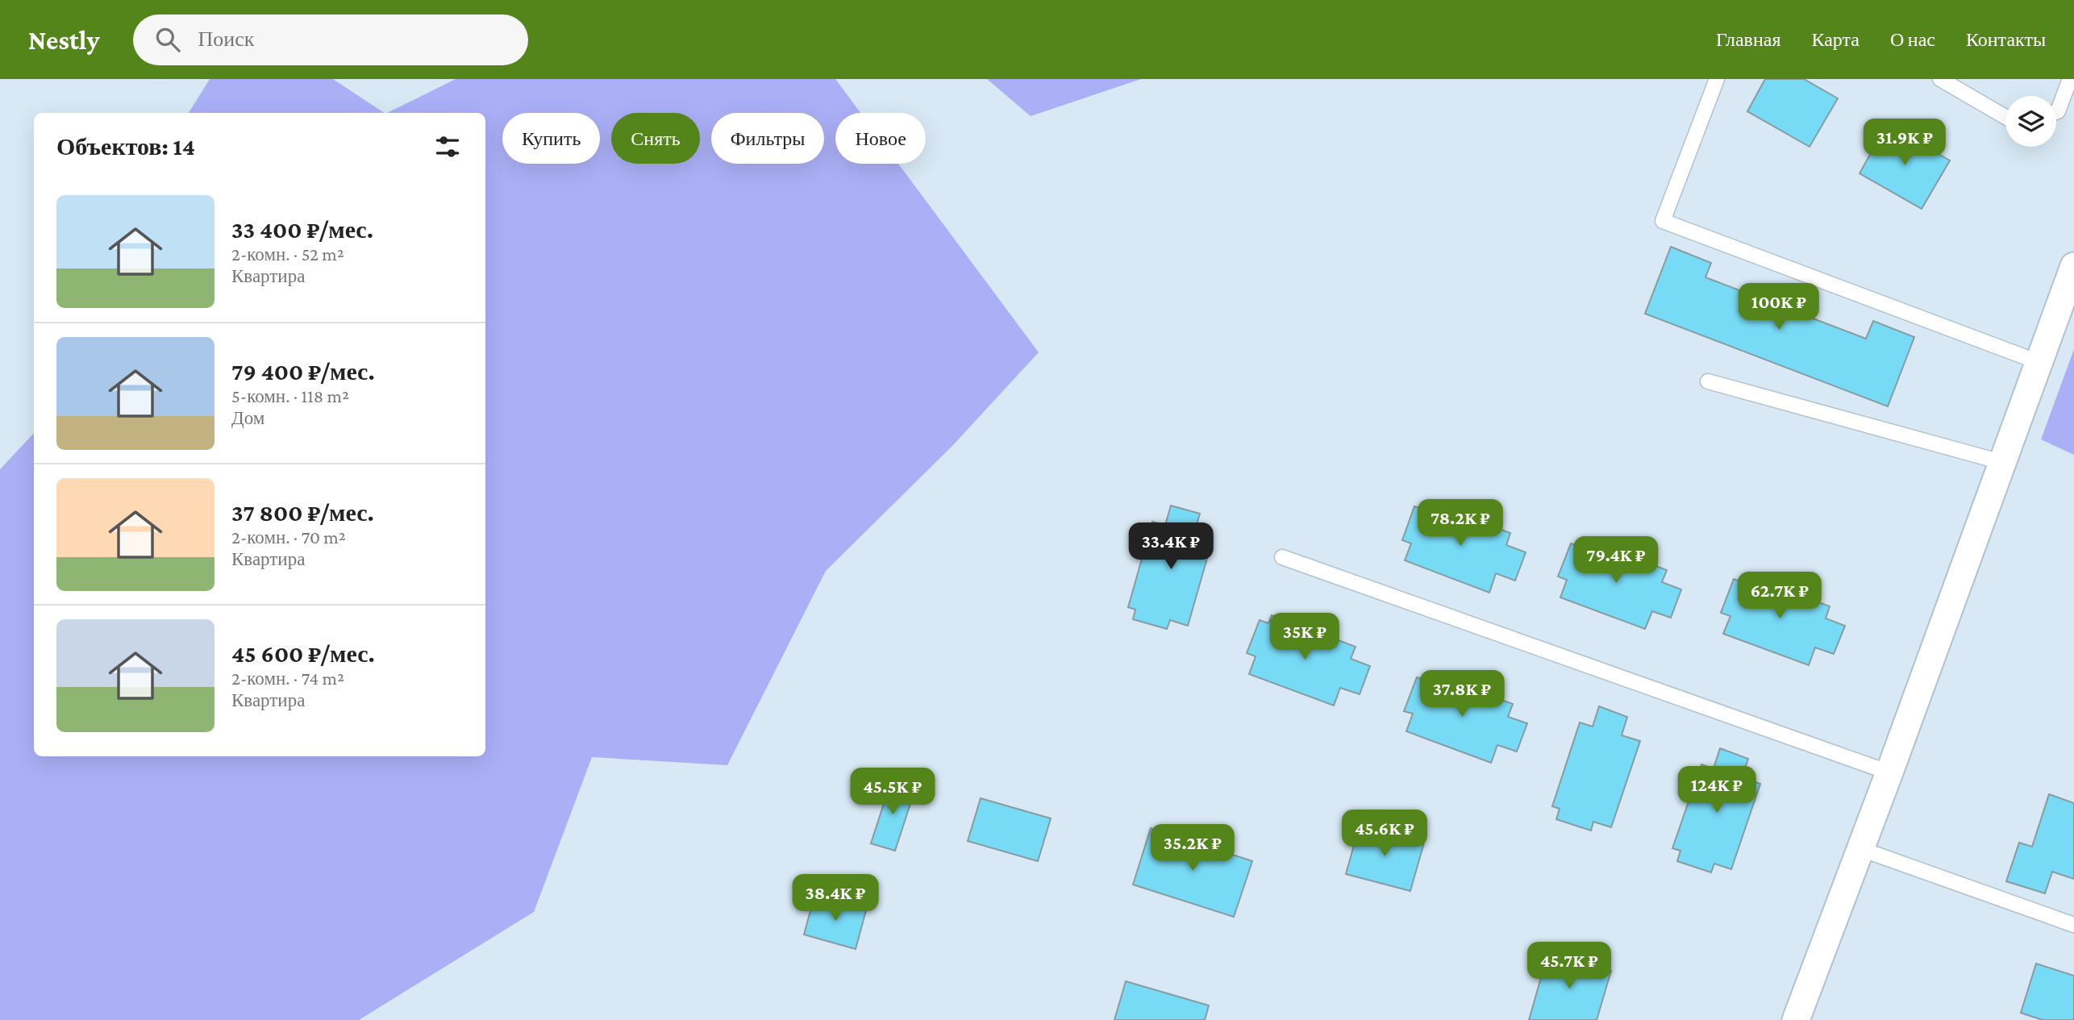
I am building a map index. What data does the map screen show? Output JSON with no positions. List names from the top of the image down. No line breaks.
{"page":{"header":"Nestly","search":"Поиск","nav":["Главная","Карта","О нас","Контакты"],"chip":["Купить","Снять","Фильтры","Новое"],"heading":"Объектов: 14","price":["31.9K ₽","100K ₽","78.2K ₽","33.4K ₽","79.4K ₽","62.7K ₽","35K ₽","37.8K ₽","124K ₽","45.5K ₽","45.6K ₽","35.2K ₽","38.4K ₽","45.7K ₽"],"list":[{"name":"33 400 ₽/мес.","note":"2-комн. · 52 m² · Квартира"},{"name":"79 400 ₽/мес.","note":"5-комн. · 118 m² · Дом"},{"name":"37 800 ₽/мес.","note":"2-комн. · 70 m² · Квартира"},{"name":"45 600 ₽/мес.","note":"2-комн. · 74 m² · Квартира"}]}}
